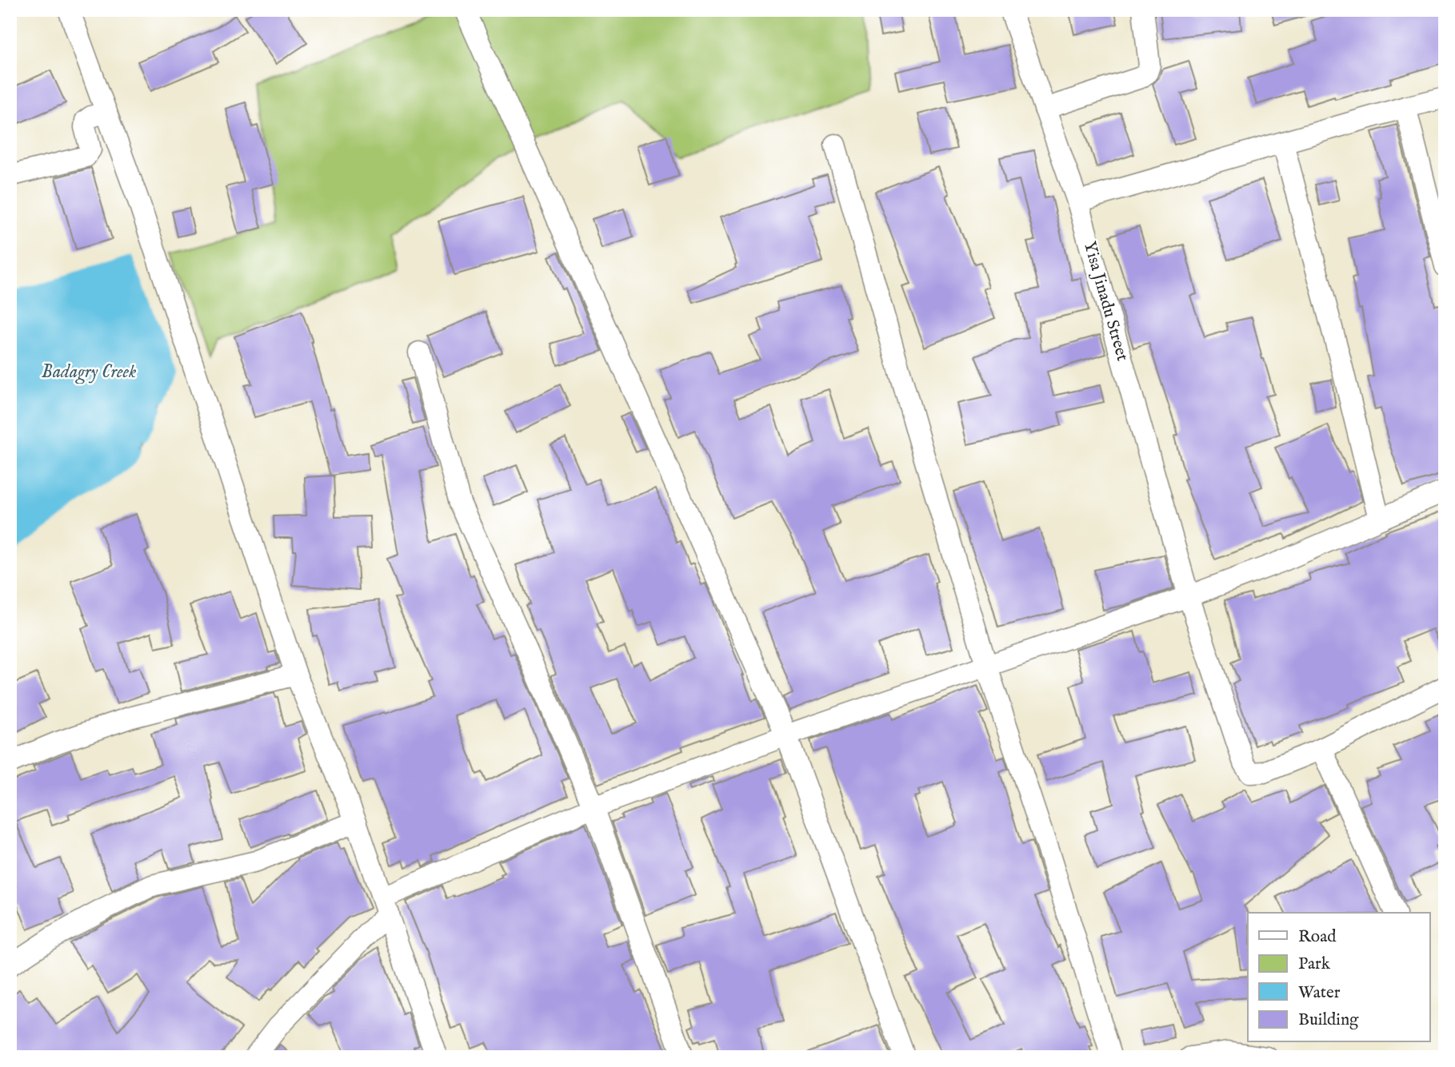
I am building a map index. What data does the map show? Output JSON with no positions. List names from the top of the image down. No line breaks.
{"streets":{"street":["Yisa Jinadu Street"]},"water":["Badagry Creek"],"legend":["Road","Park","Water","Building"]}
